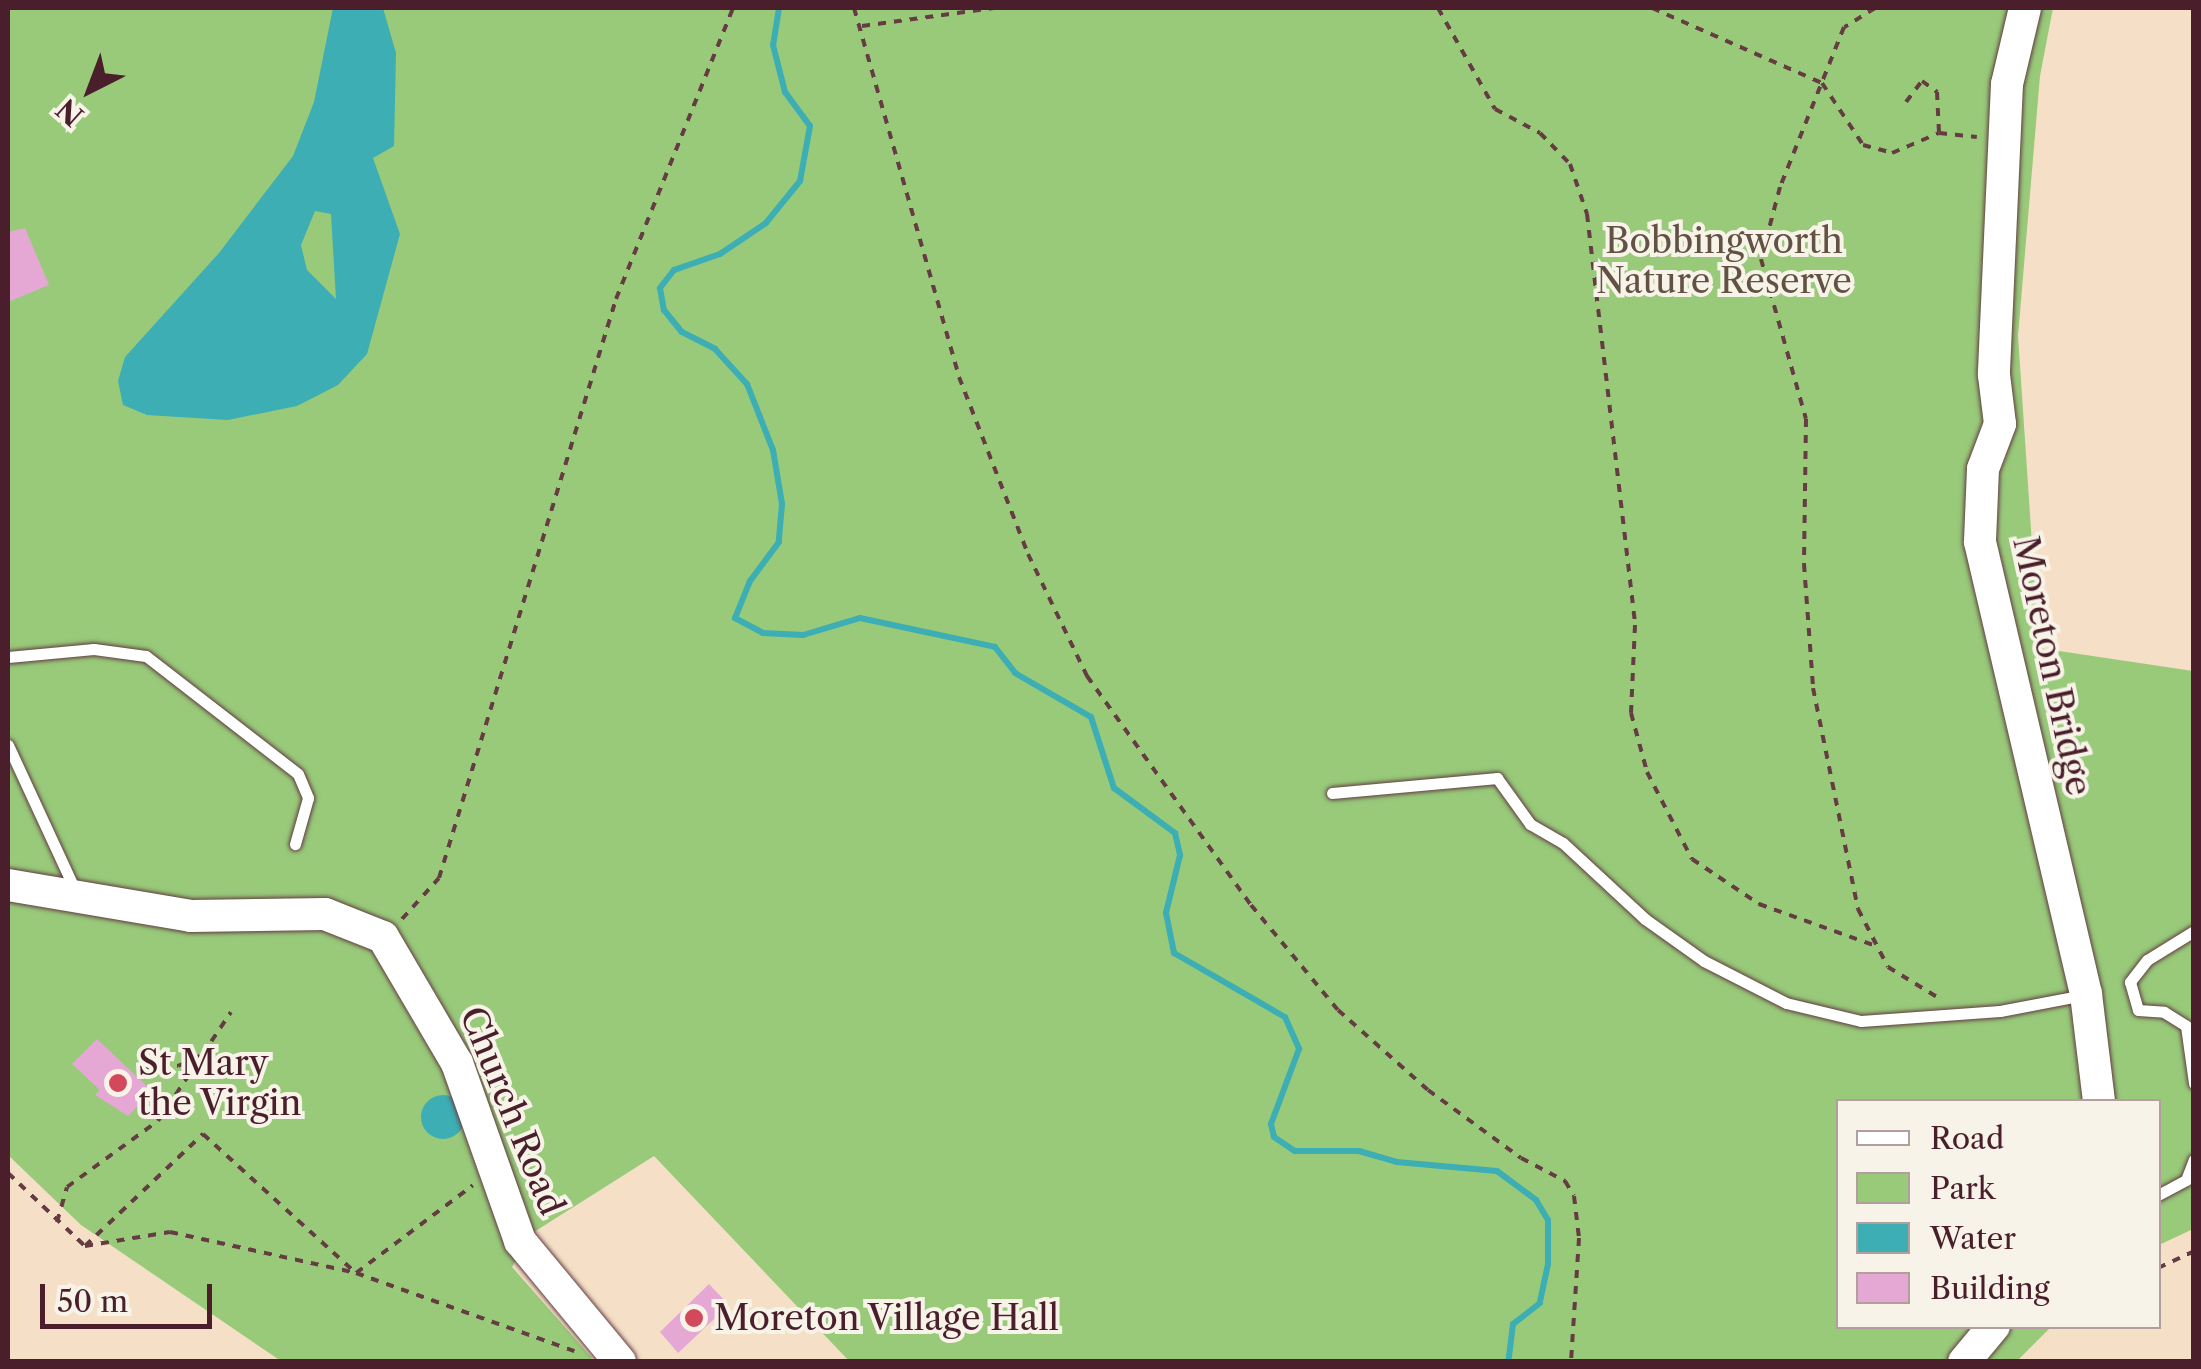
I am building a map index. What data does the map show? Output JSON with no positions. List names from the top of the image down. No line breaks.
{"streets":{"street":["Moreton Bridge","Church Road"]},"parks":["Bobbingworth Nature Reserve"],"places":["St Mary the Virgin","Moreton Village Hall"],"legend":["Road","Park","Water","Building"],"scale_bar":"50 m","north":"bottom left"}
